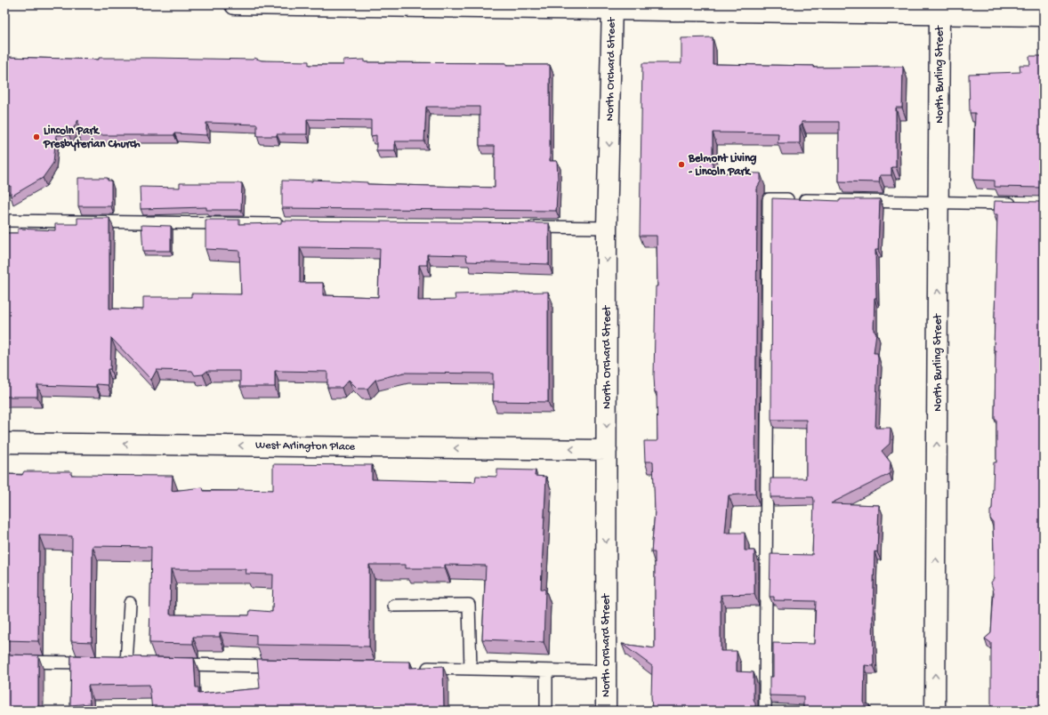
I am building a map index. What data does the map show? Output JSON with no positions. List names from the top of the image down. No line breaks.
{"streets":{"street":["North Orchard Street","North Burling Street","West Arlington Place"]},"crossings":[["North Orchard Street","West Arlington Place"]],"one_way":["North Orchard Street","North Burling Street","West Arlington Place"],"places":["Lincoln Park Presbyterian Church","Belmont Living - Lincoln Park"]}
